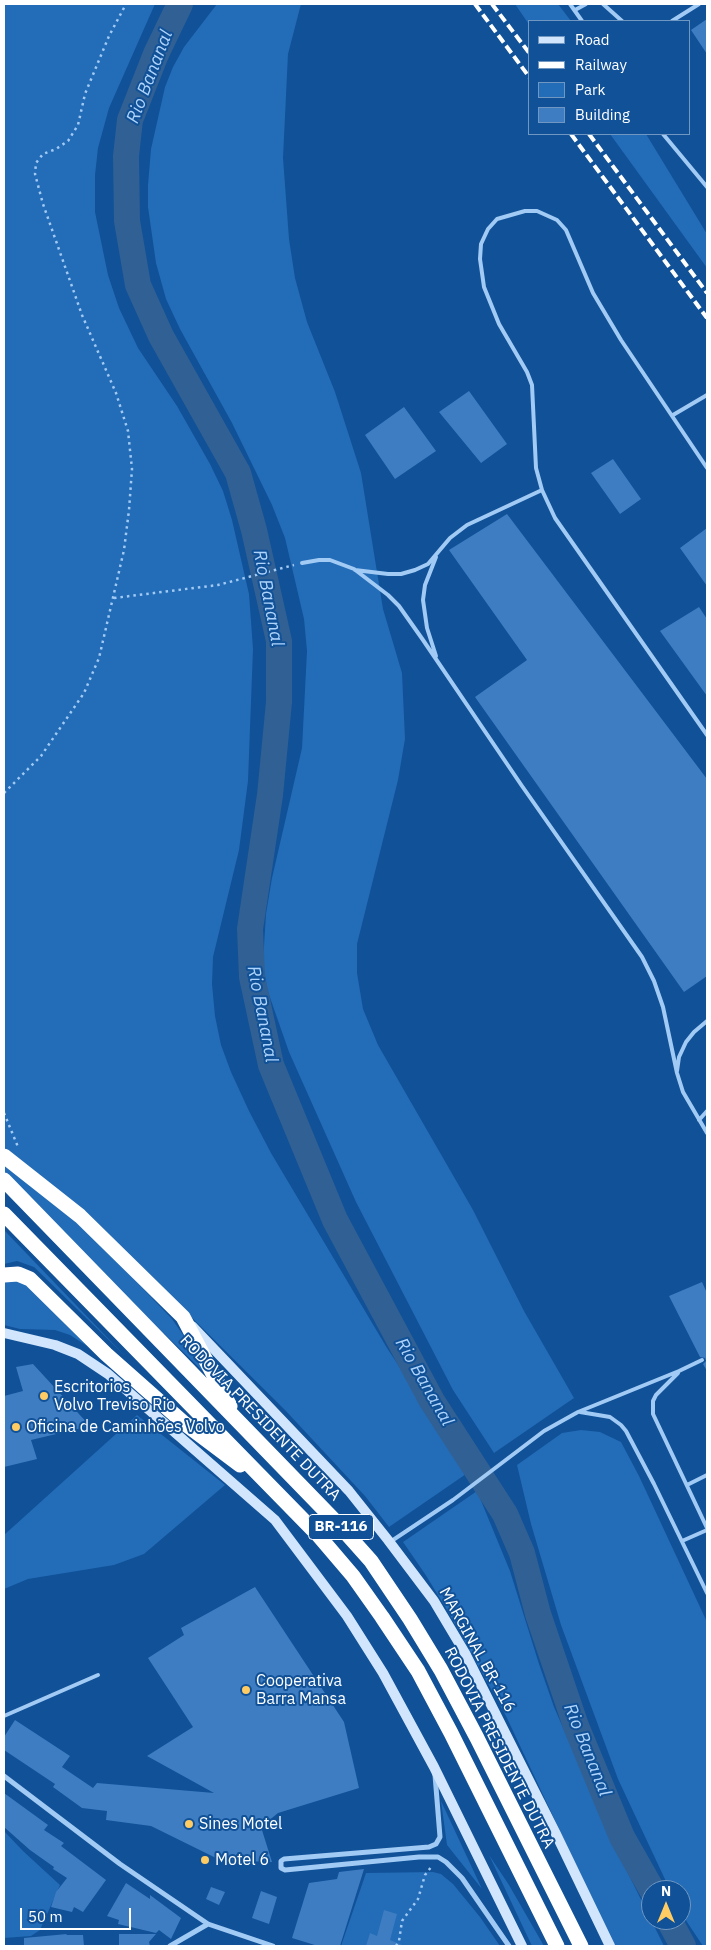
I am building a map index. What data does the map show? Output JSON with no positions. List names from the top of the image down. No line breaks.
{"streets":{"highway":["RODOVIA PRESIDENTE DUTRA","BR-116"],"main road":["MARGINAL BR-116"]},"water":["Rio Bananal"],"places":["Escritorios Volvo Treviso Rio","Oficina de Caminhões Volvo","Cooperativa Barra Mansa","Sines Motel","Motel 6"],"legend":["Road","Railway","Park","Building"],"scale_bar":"50 m","north":"top"}
